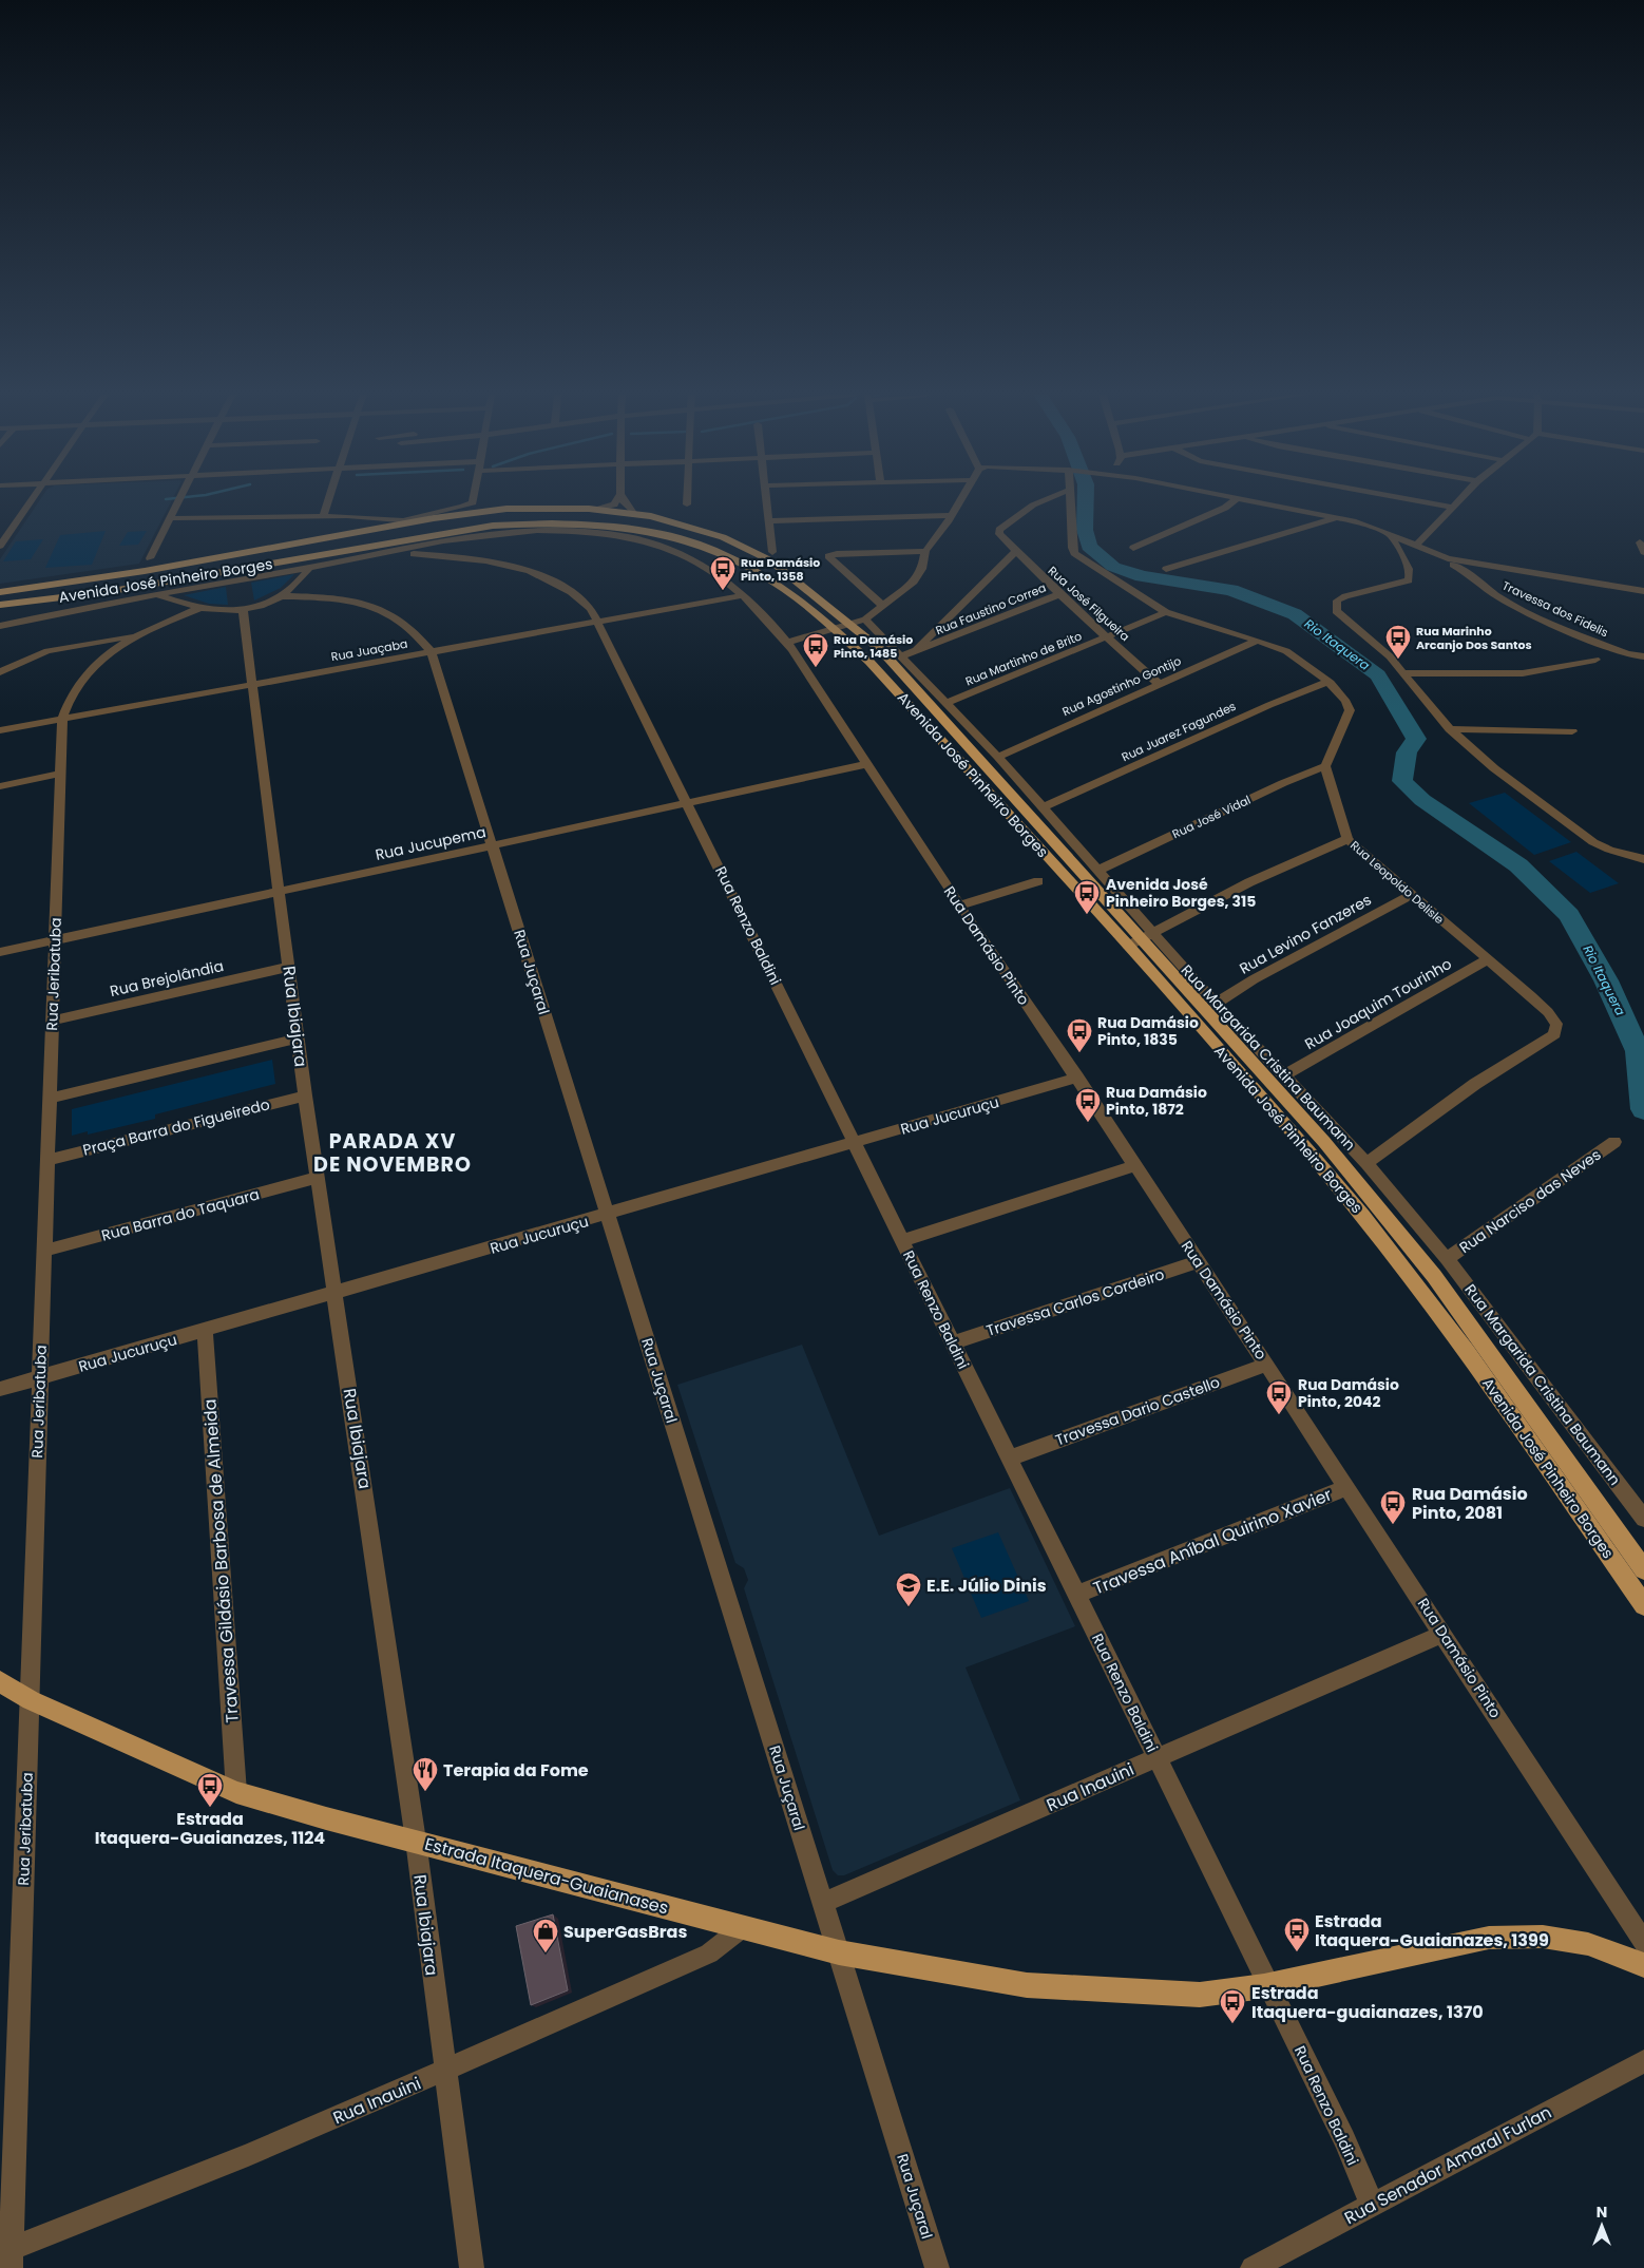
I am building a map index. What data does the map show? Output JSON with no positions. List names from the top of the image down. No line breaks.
{"streets":{"main road":["Avenida José Pinheiro Borges","Estrada Itaquera-Guaianases"],"street":["Rua José Filgueira","Rua Faustino Correa","Travessa dos Fidelis","Rua Juaçaba","Rua Martinho de Brito","Rua Agostinho Gontijo","Rua Juarez Fagundes","Rua José Vidal","Rua Jucupema","Rua Leopoldo Delisle","Rua Renzo Baldini","Rua Levino Fanzeres","Rua Damásio Pinto","Rua Juçaral","Rua Jeribatuba","Rua Brejolândia","Rua Joaquim Tourinho","Rua Ibiajara","Rua Margarida Cristina Baumann","Rua Jucuruçu","Praça Barra do Figueiredo","Rua Narciso das Neves","Rua Barra do Taquara","Travessa Carlos Cordeiro","Travessa Dario Castello","Travessa Aníbal Quirino Xavier","Travessa Gildásio Barbosa de Almeida","Rua Inauini","Rua Senador Amaral Furlan"]},"crossings":[["Avenida José Pinheiro Borges","Rua Margarida Cristina Baumann"],["Rua José Filgueira","Rua Faustino Correa"],["Rua José Filgueira","Rua Martinho de Brito"],["Rua José Filgueira","Rua Agostinho Gontijo"],["Rua Faustino Correa","Rua Margarida Cristina Baumann"],["Rua Juaçaba","Rua Renzo Baldini"],["Rua Juaçaba","Rua Damásio Pinto"],["Rua Juaçaba","Rua Juçaral"],["Rua Juaçaba","Rua Jeribatuba"],["Rua Juaçaba","Rua Ibiajara"],["Rua Martinho de Brito","Rua Margarida Cristina Baumann"],["Rua Agostinho Gontijo","Rua Margarida Cristina Baumann"],["Rua Juarez Fagundes","Rua Margarida Cristina Baumann"],["Rua José Vidal","Rua Leopoldo Delisle"],["Rua José Vidal","Rua Margarida Cristina Baumann"],["Rua Jucupema","Rua Renzo Baldini"],["Rua Jucupema","Rua Damásio Pinto"],["Rua Jucupema","Rua Juçaral"],["Rua Jucupema","Rua Jeribatuba"],["Rua Jucupema","Rua Ibiajara"],["Rua Leopoldo Delisle","Rua Levino Fanzeres"],["Rua Leopoldo Delisle","Rua Joaquim Tourinho"],["Rua Leopoldo Delisle","Rua Margarida Cristina Baumann"],["Rua Renzo Baldini","Rua Damásio Pinto"],["Rua Renzo Baldini","Rua Jucuruçu"],["Rua Renzo Baldini","Travessa Carlos Cordeiro"],["Rua Renzo Baldini","Travessa Dario Castello"],["Rua Renzo Baldini","Travessa Aníbal Quirino Xavier"],["Rua Renzo Baldini","Rua Inauini"],["Rua Renzo Baldini","Estrada Itaquera-Guaianases"],["Rua Renzo Baldini","Rua Senador Amaral Furlan"],["Rua Levino Fanzeres","Rua Margarida Cristina Baumann"],["Rua Damásio Pinto","Rua Jucuruçu"],["Rua Damásio Pinto","Travessa Carlos Cordeiro"],["Rua Damásio Pinto","Travessa Dario Castello"],["Rua Damásio Pinto","Travessa Aníbal Quirino Xavier"],["Rua Damásio Pinto","Rua Inauini"],["Rua Juçaral","Rua Jucuruçu"],["Rua Juçaral","Rua Inauini"],["Rua Juçaral","Estrada Itaquera-Guaianases"],["Rua Jeribatuba","Rua Brejolândia"],["Rua Jeribatuba","Rua Jucuruçu"],["Rua Jeribatuba","Praça Barra do Figueiredo"],["Rua Jeribatuba","Rua Barra do Taquara"],["Rua Jeribatuba","Rua Inauini"],["Rua Jeribatuba","Estrada Itaquera-Guaianases"],["Rua Brejolândia","Rua Ibiajara"],["Rua Joaquim Tourinho","Rua Margarida Cristina Baumann"],["Rua Ibiajara","Rua Jucuruçu"],["Rua Ibiajara","Praça Barra do Figueiredo"],["Rua Ibiajara","Rua Barra do Taquara"],["Rua Ibiajara","Rua Inauini"],["Rua Ibiajara","Estrada Itaquera-Guaianases"],["Rua Margarida Cristina Baumann","Rua Narciso das Neves"],["Rua Jucuruçu","Travessa Gildásio Barbosa de Almeida"],["Travessa Gildásio Barbosa de Almeida","Estrada Itaquera-Guaianases"],["Rua Inauini","Estrada Itaquera-Guaianases"]],"districts":["PARADA XV DE NOVEMBRO"],"water":["Rio Itaquera"],"places":{"bus stop":["Rua Damásio Pinto, 1358","Rua Marinho Arcanjo Dos Santos","Rua Damásio Pinto, 1485","Avenida José Pinheiro Borges, 315","Rua Damásio Pinto, 1835","Rua Damásio Pinto, 1872","Rua Damásio Pinto, 2042","Rua Damásio Pinto, 2081","Estrada Itaquera-Guaianazes, 1124","Estrada Itaquera-Guaianazes, 1399","Estrada Itaquera-guaianazes, 1370"],"school or university":["E.E. Júlio Dinis"],"restaurant":["Terapia da Fome"],"shop":["SuperGasBras"]},"north":"top"}
